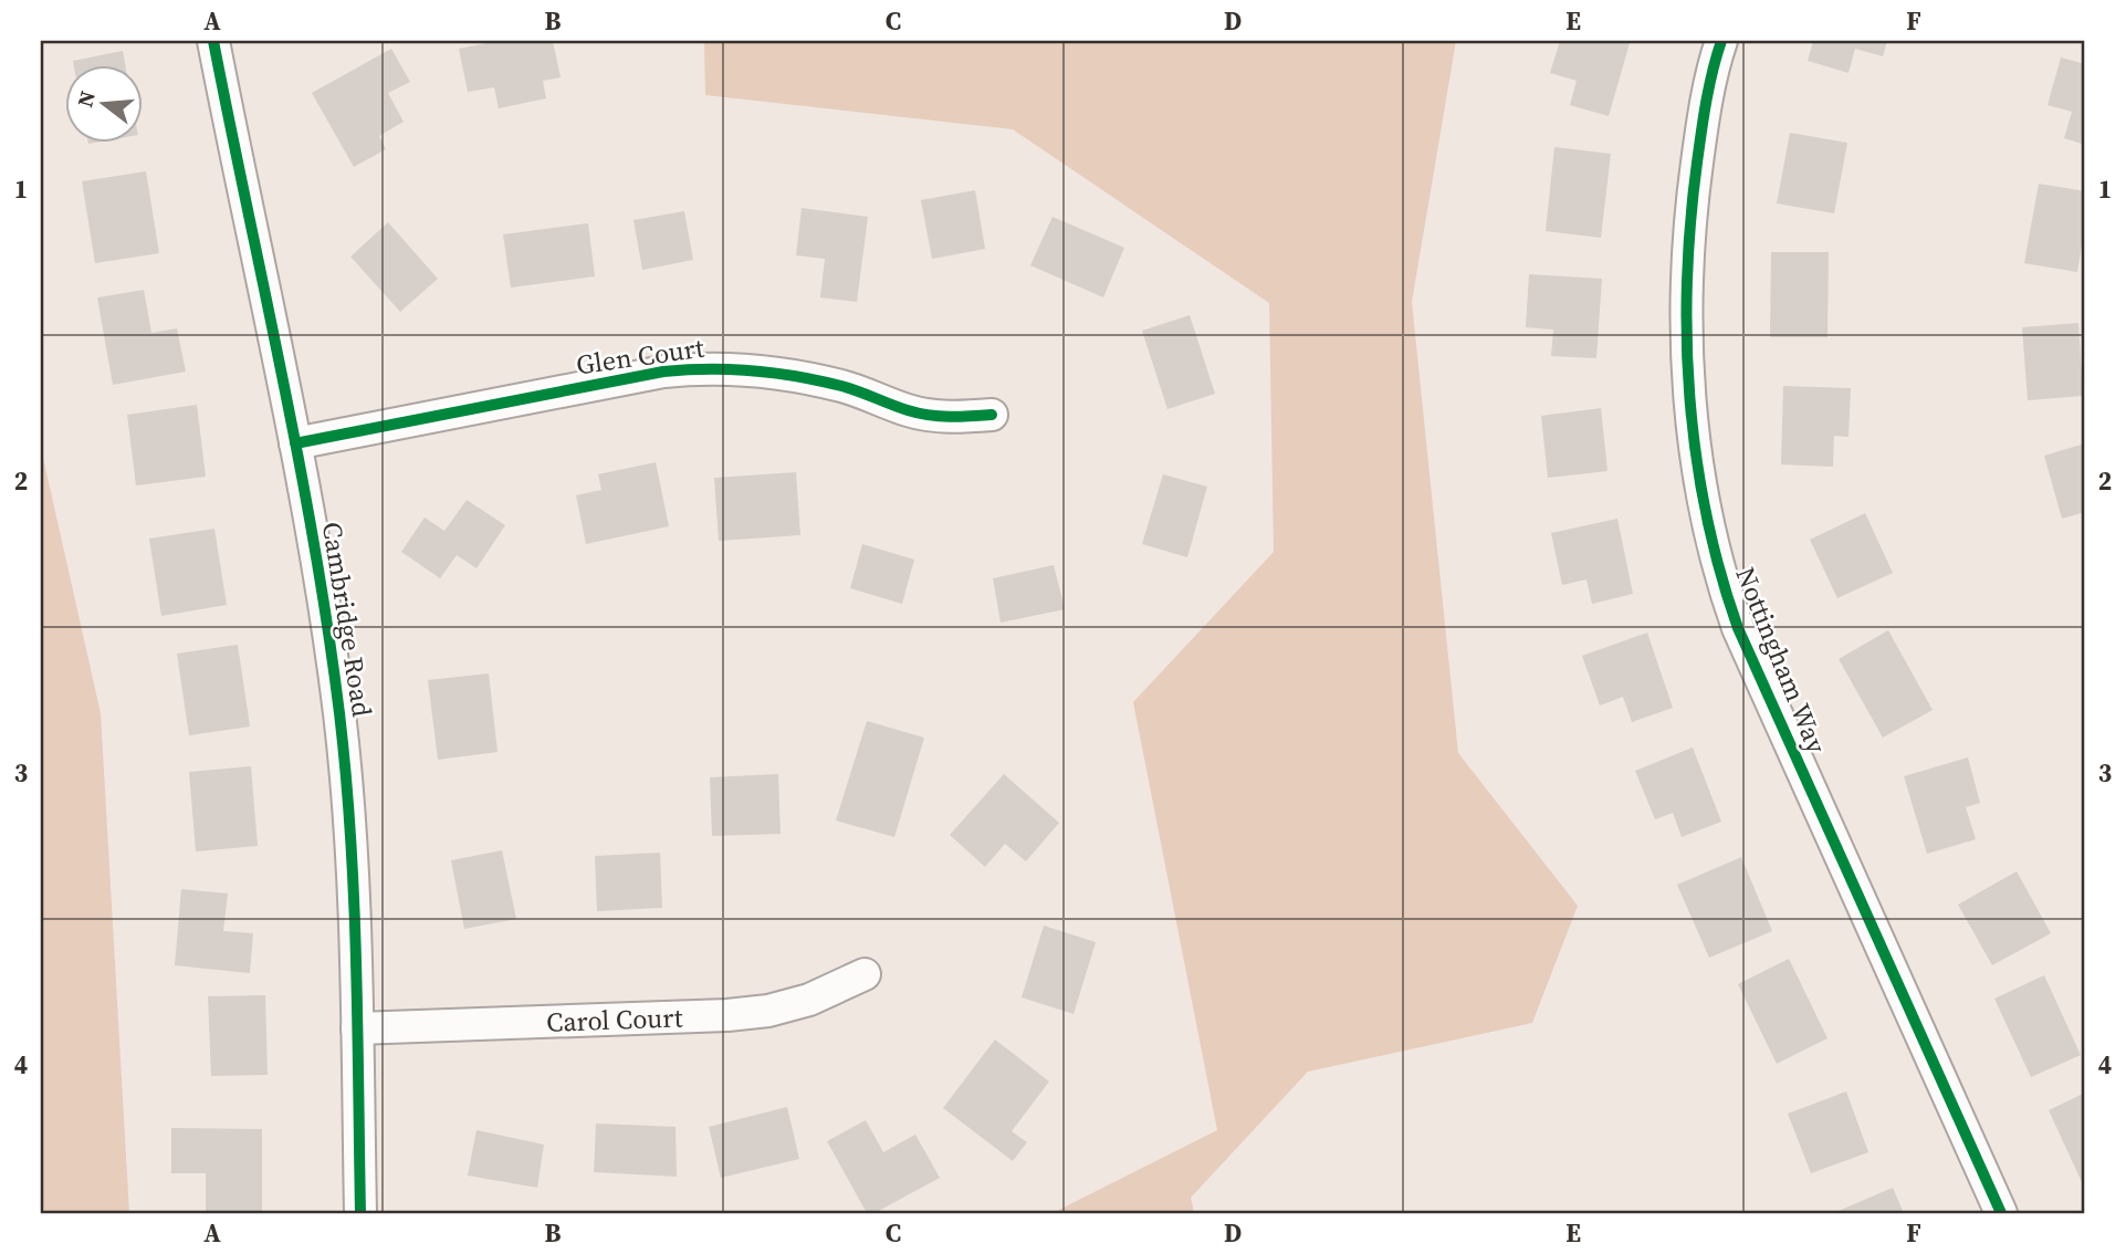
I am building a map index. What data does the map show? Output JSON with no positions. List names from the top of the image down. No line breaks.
{"streets":{"street":["Glen Court","Cambridge Road","Nottingham Way","Carol Court"]},"crossings":[["Glen Court","Cambridge Road"],["Cambridge Road","Carol Court"]],"north":"left","grid":{"columns":["A","B","C","D","E","F"],"rows":["1","2","3","4"]}}
